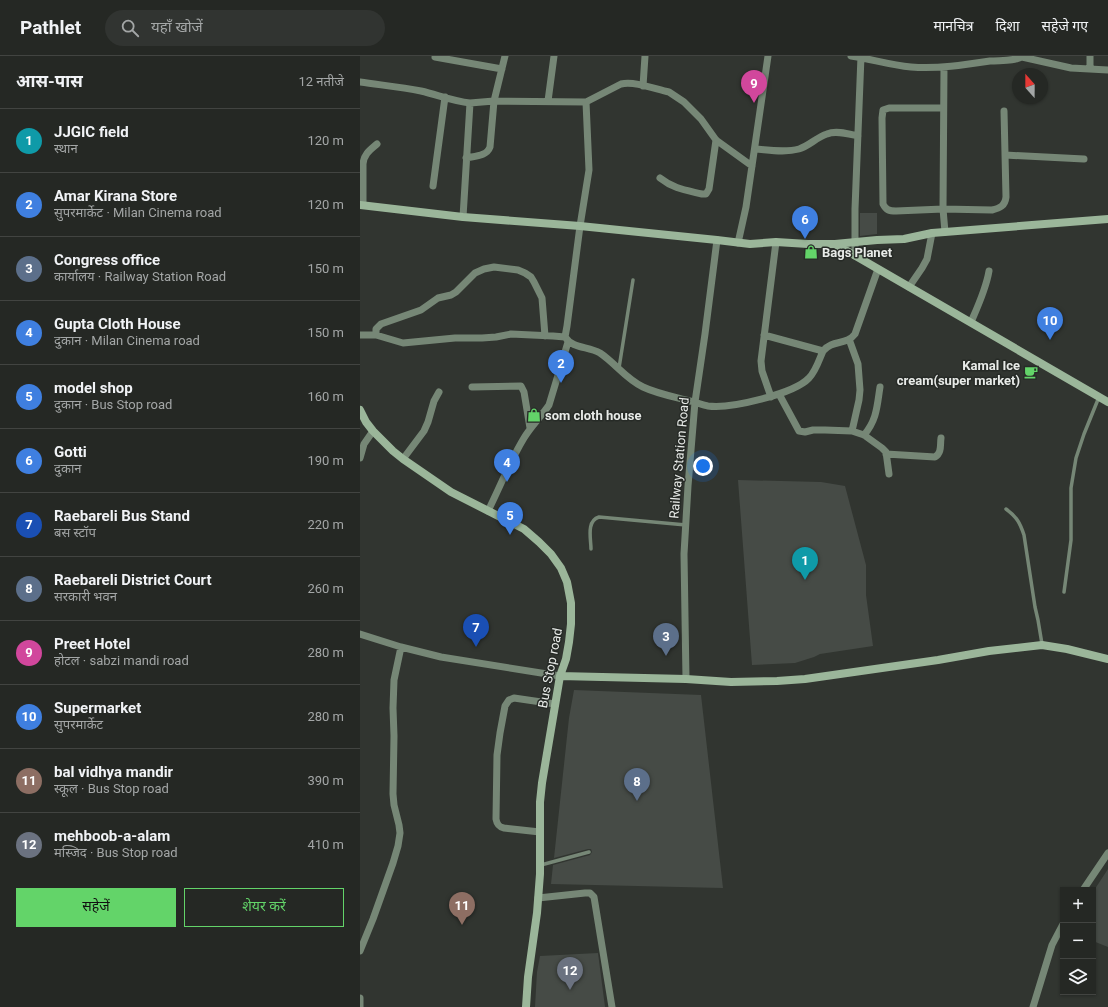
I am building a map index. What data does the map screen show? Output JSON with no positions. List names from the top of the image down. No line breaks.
{"streets":{"street":["Railway Station Road","Bus Stop road"]},"places":{"shop":["Bags Planet","som cloth house"],"cafe":["Kamal Ice cream(super market)"]},"north":"top","page":{"header":"Pathlet","search":"यहाँ खोजें","nav":["मानचित्र","दिशा","सहेजे गए"],"heading":["आस-पास","12 नतीजे"],"pins":["9","6","10","2","4","5","1","7","3","8","11","12"],"list":[{"mark":"1","name":"JJGIC field","note":"स्थान","value":"120 m"},{"mark":"2","name":"Amar Kirana Store","note":"सुपरमार्केट · Milan Cinema road","value":"120 m"},{"mark":"3","name":"Congress office","note":"कार्यालय · Railway Station Road","value":"150 m"},{"mark":"4","name":"Gupta Cloth House","note":"दुकान · Milan Cinema road","value":"150 m"},{"mark":"5","name":"model shop","note":"दुकान · Bus Stop road","value":"160 m"},{"mark":"6","name":"Gotti","note":"दुकान","value":"190 m"},{"mark":"7","name":"Raebareli Bus Stand","note":"बस स्टॉप","value":"220 m"},{"mark":"8","name":"Raebareli District Court","note":"सरकारी भवन","value":"260 m"},{"mark":"9","name":"Preet Hotel","note":"होटल · sabzi mandi road","value":"280 m"},{"mark":"10","name":"Supermarket","note":"सुपरमार्केट","value":"280 m"},{"mark":"11","name":"bal vidhya mandir","note":"स्कूल · Bus Stop road","value":"390 m"},{"mark":"12","name":"mehboob-a-alam","note":"मस्जिद · Bus Stop road","value":"410 m"}],"buttons":["सहेजें","शेयर करें"],"map_buttons":["+","−"]}}
